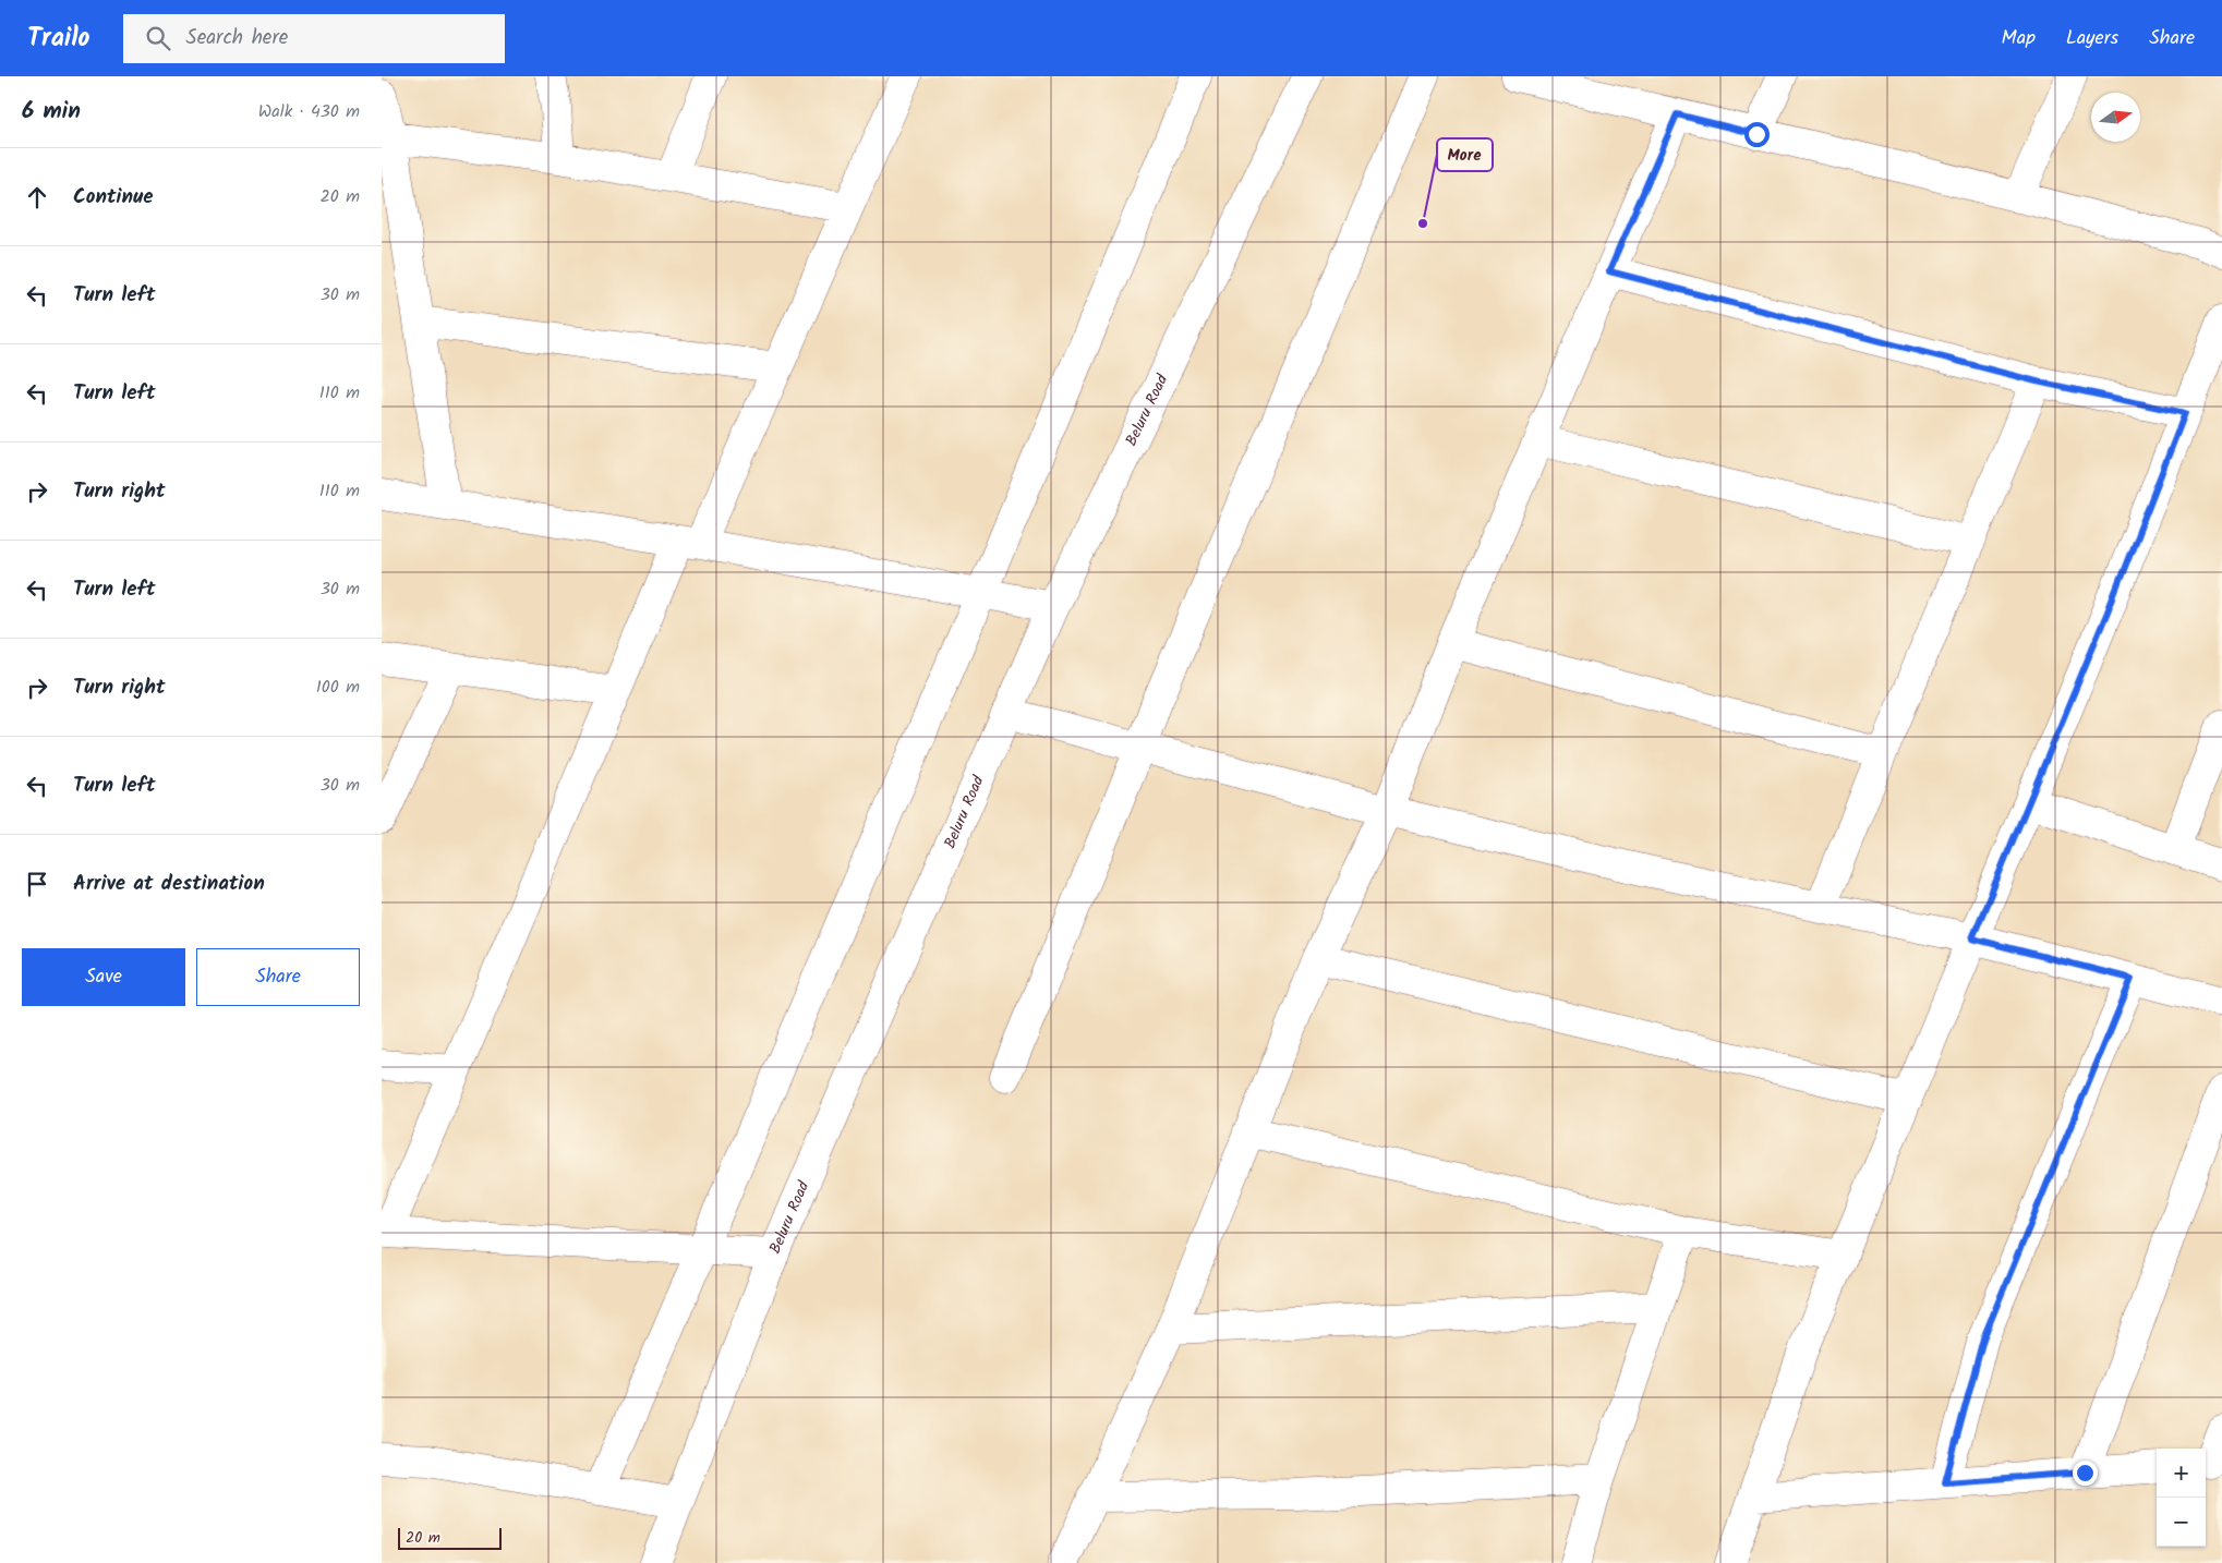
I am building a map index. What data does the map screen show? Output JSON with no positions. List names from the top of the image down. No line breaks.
{"streets":{"main road":["Beluru Road"]},"places":["More"],"scale_bar":"20 m","north":"right","page":{"header":"Trailo","search":"Search here","nav":["Map","Layers","Share"],"heading":["6 min","Walk · 430 m"],"list":[["Continue","20 m"],["Turn left","30 m"],["Turn left","110 m"],["Turn right","110 m"],["Turn left","30 m"],["Turn right","100 m"],["Turn left","30 m"],"Arrive at destination"],"buttons":["Save","Share"],"map_buttons":["+","−"],"scale":"20 m"}}
